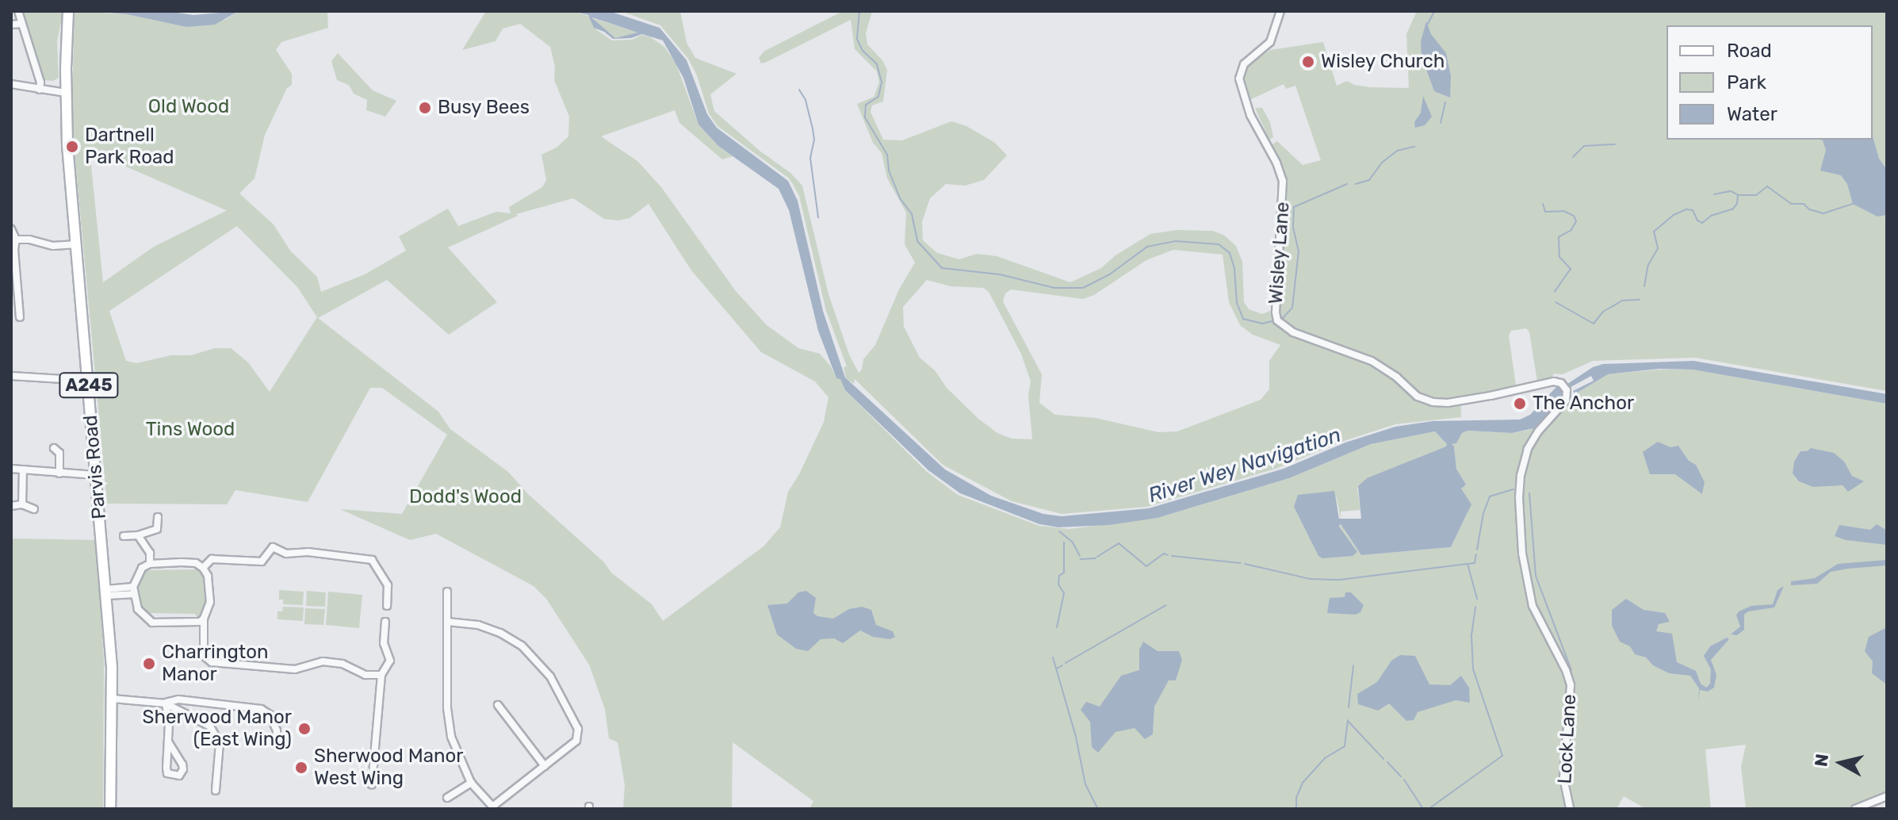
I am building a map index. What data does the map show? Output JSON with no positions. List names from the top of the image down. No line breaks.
{"streets":{"main road":["A245","Parvis Road"],"street":["Wisley Lane","Lock Lane"]},"crossings":[["Wisley Lane","Lock Lane"]],"water":["River Wey Navigation"],"parks":["Old Wood","Tins Wood","Dodd's Wood"],"places":["Wisley Church","Busy Bees","Dartnell Park Road","The Anchor","Charrington Manor","Sherwood Manor (East Wing)","Sherwood Manor West Wing"],"legend":["Road","Park","Water"],"north":"left"}
